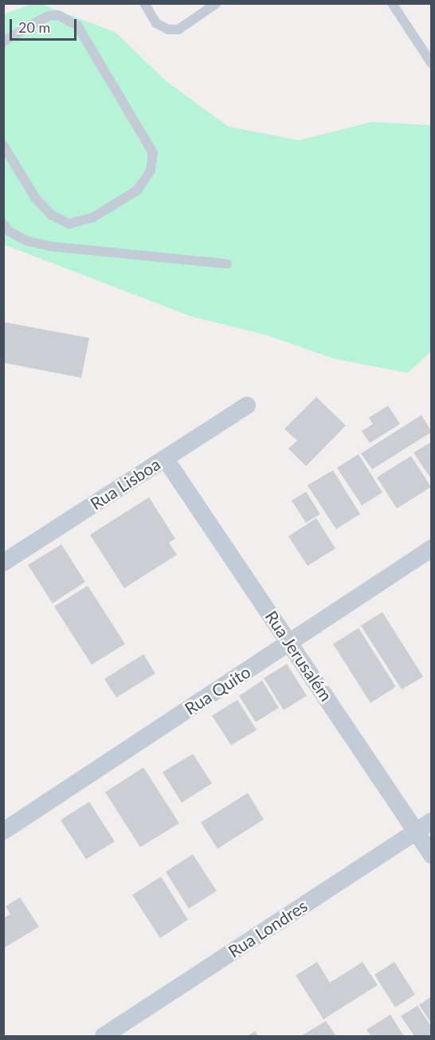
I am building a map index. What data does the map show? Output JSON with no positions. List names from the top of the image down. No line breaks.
{"streets":{"street":["Rua Lisboa","Rua Jerusalém","Rua Quito","Rua Londres"]},"crossings":[["Rua Lisboa","Rua Jerusalém"],["Rua Jerusalém","Rua Quito"],["Rua Jerusalém","Rua Londres"]],"scale_bar":"20 m"}
